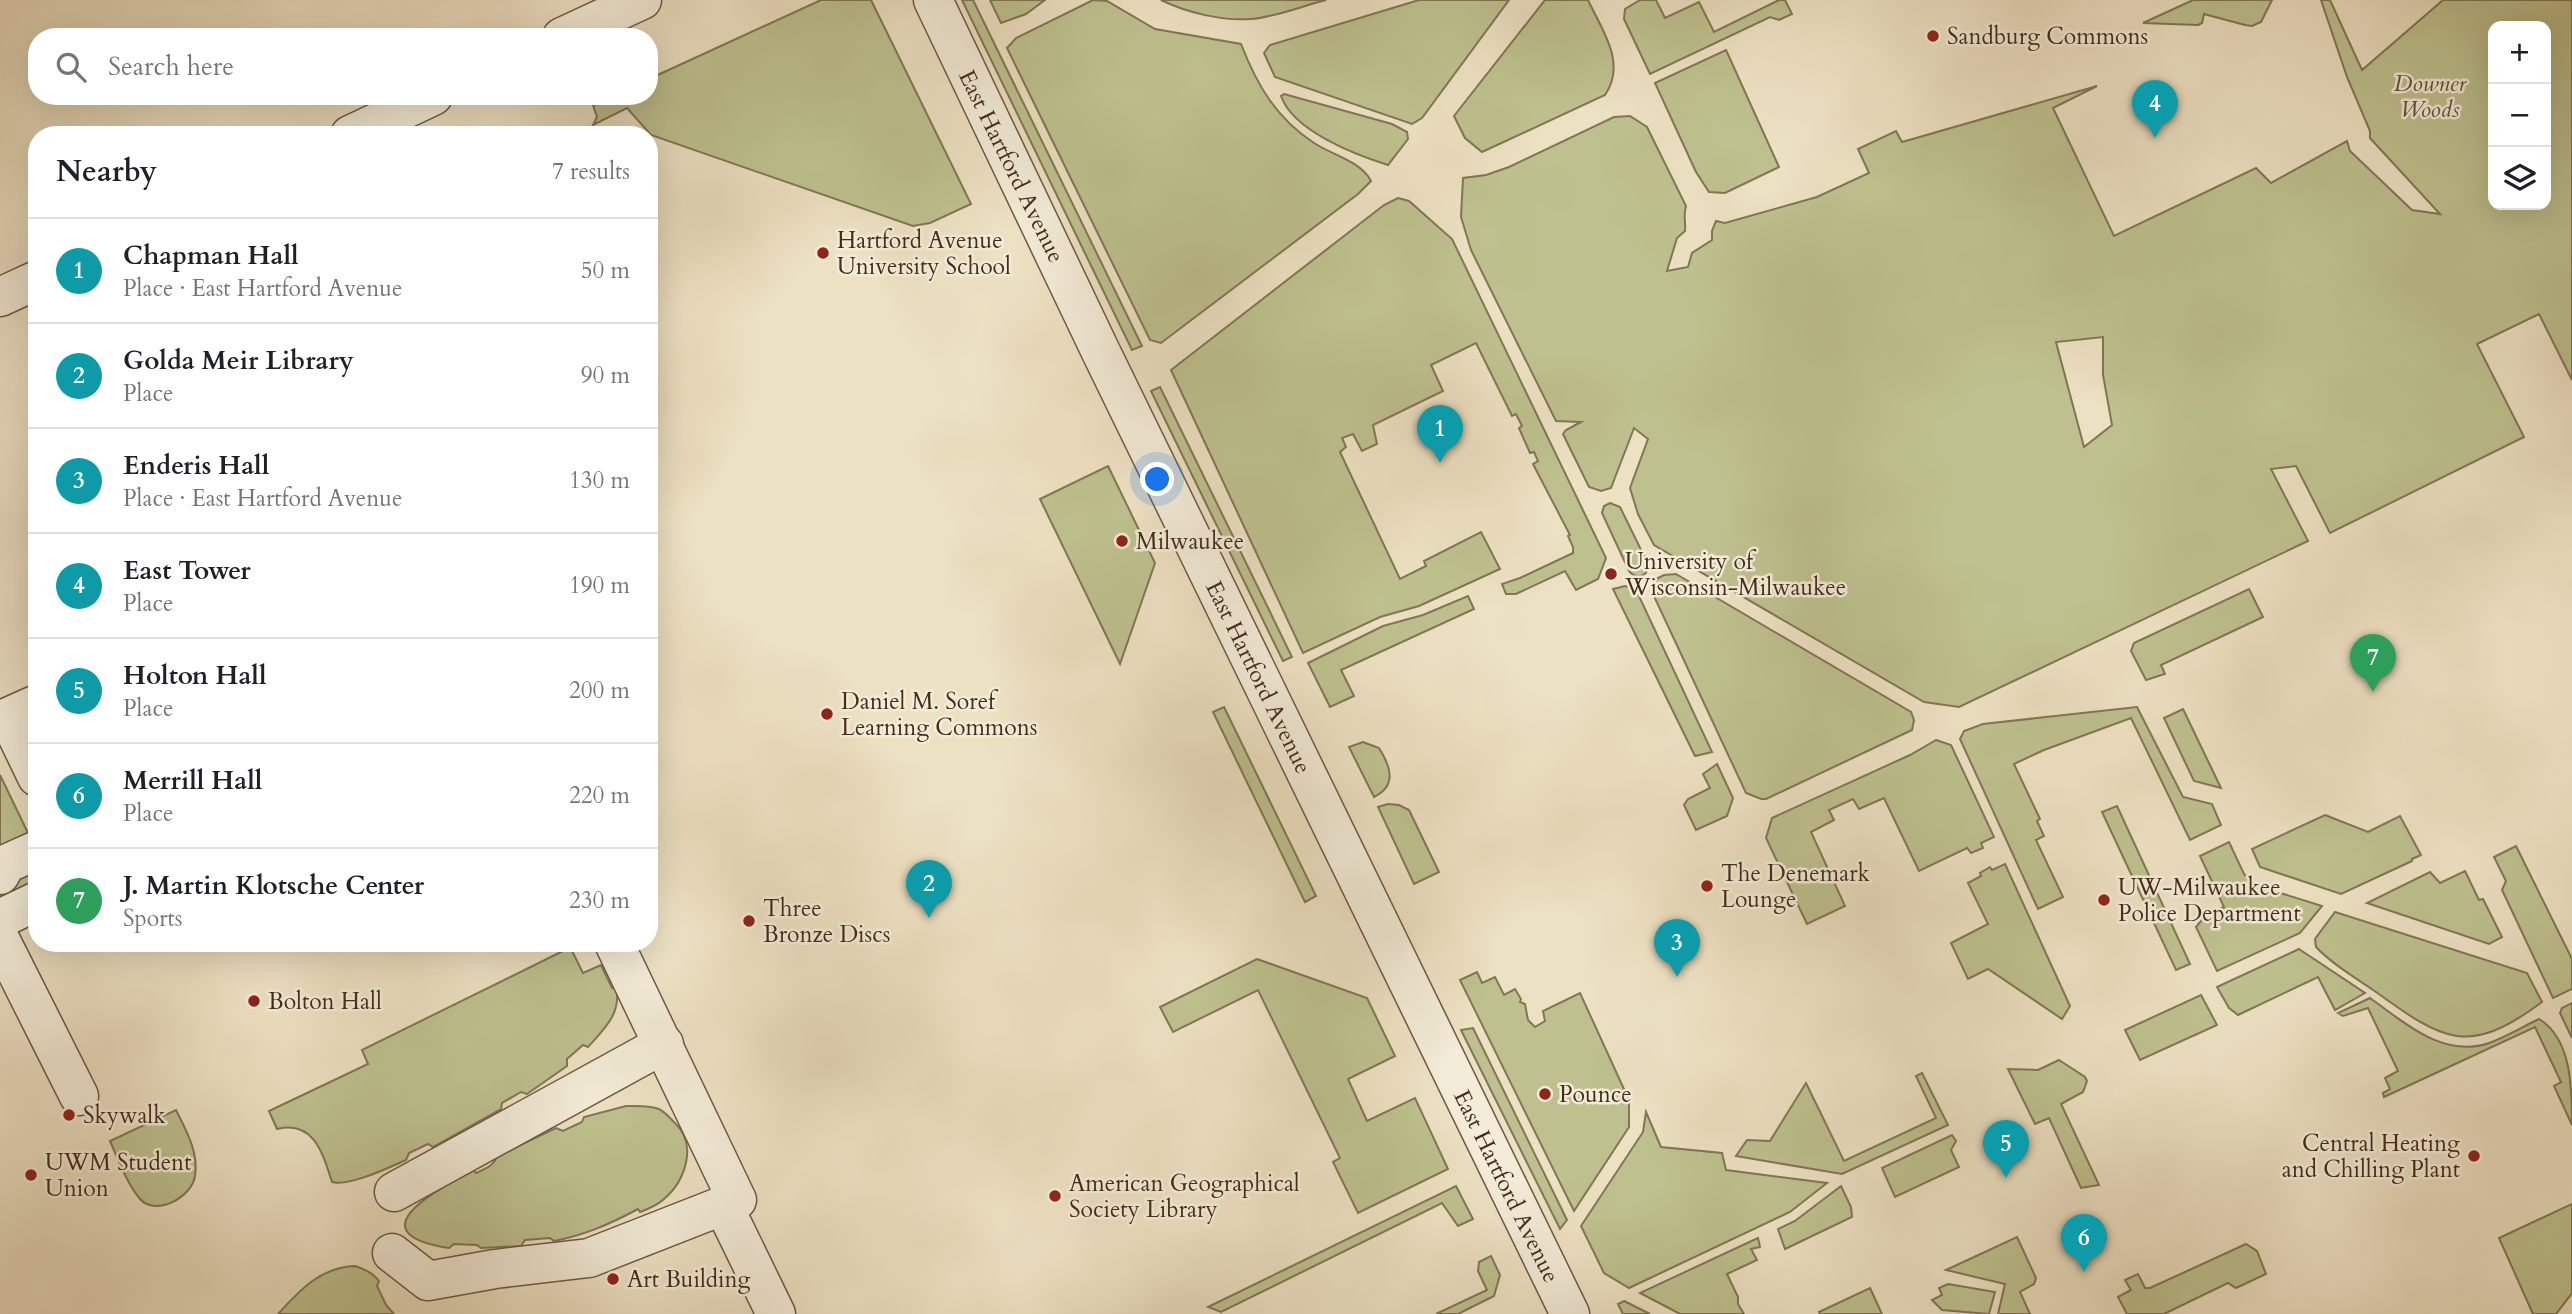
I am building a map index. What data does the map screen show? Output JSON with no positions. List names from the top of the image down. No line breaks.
{"streets":{"street":["East Hartford Avenue"]},"parks":["Downer Woods"],"places":["Sandburg Commons","Hartford Avenue University School","Milwaukee","University of Wisconsin-Milwaukee","Daniel M. Soref Learning Commons","The Denemark Lounge","UW-Milwaukee Police Department","Three Bronze Discs","Bolton Hall","Pounce","Skywalk","Central Heating and Chilling Plant","UWM Student Union","American Geographical Society Library","Art Building"],"page":{"map_buttons":["+","−"],"search":"Search here","pins":["4","1","7","2","3","5","6"],"heading":["Nearby","7 results"],"list":[{"mark":"1","name":"Chapman Hall","note":"Place · East Hartford Avenue","value":"50 m"},{"mark":"2","name":"Golda Meir Library","note":"Place","value":"90 m"},{"mark":"3","name":"Enderis Hall","note":"Place · East Hartford Avenue","value":"130 m"},{"mark":"4","name":"East Tower","note":"Place","value":"190 m"},{"mark":"5","name":"Holton Hall","note":"Place","value":"200 m"},{"mark":"6","name":"Merrill Hall","note":"Place","value":"220 m"},{"mark":"7","name":"J. Martin Klotsche Center","note":"Sports","value":"230 m"}]}}
